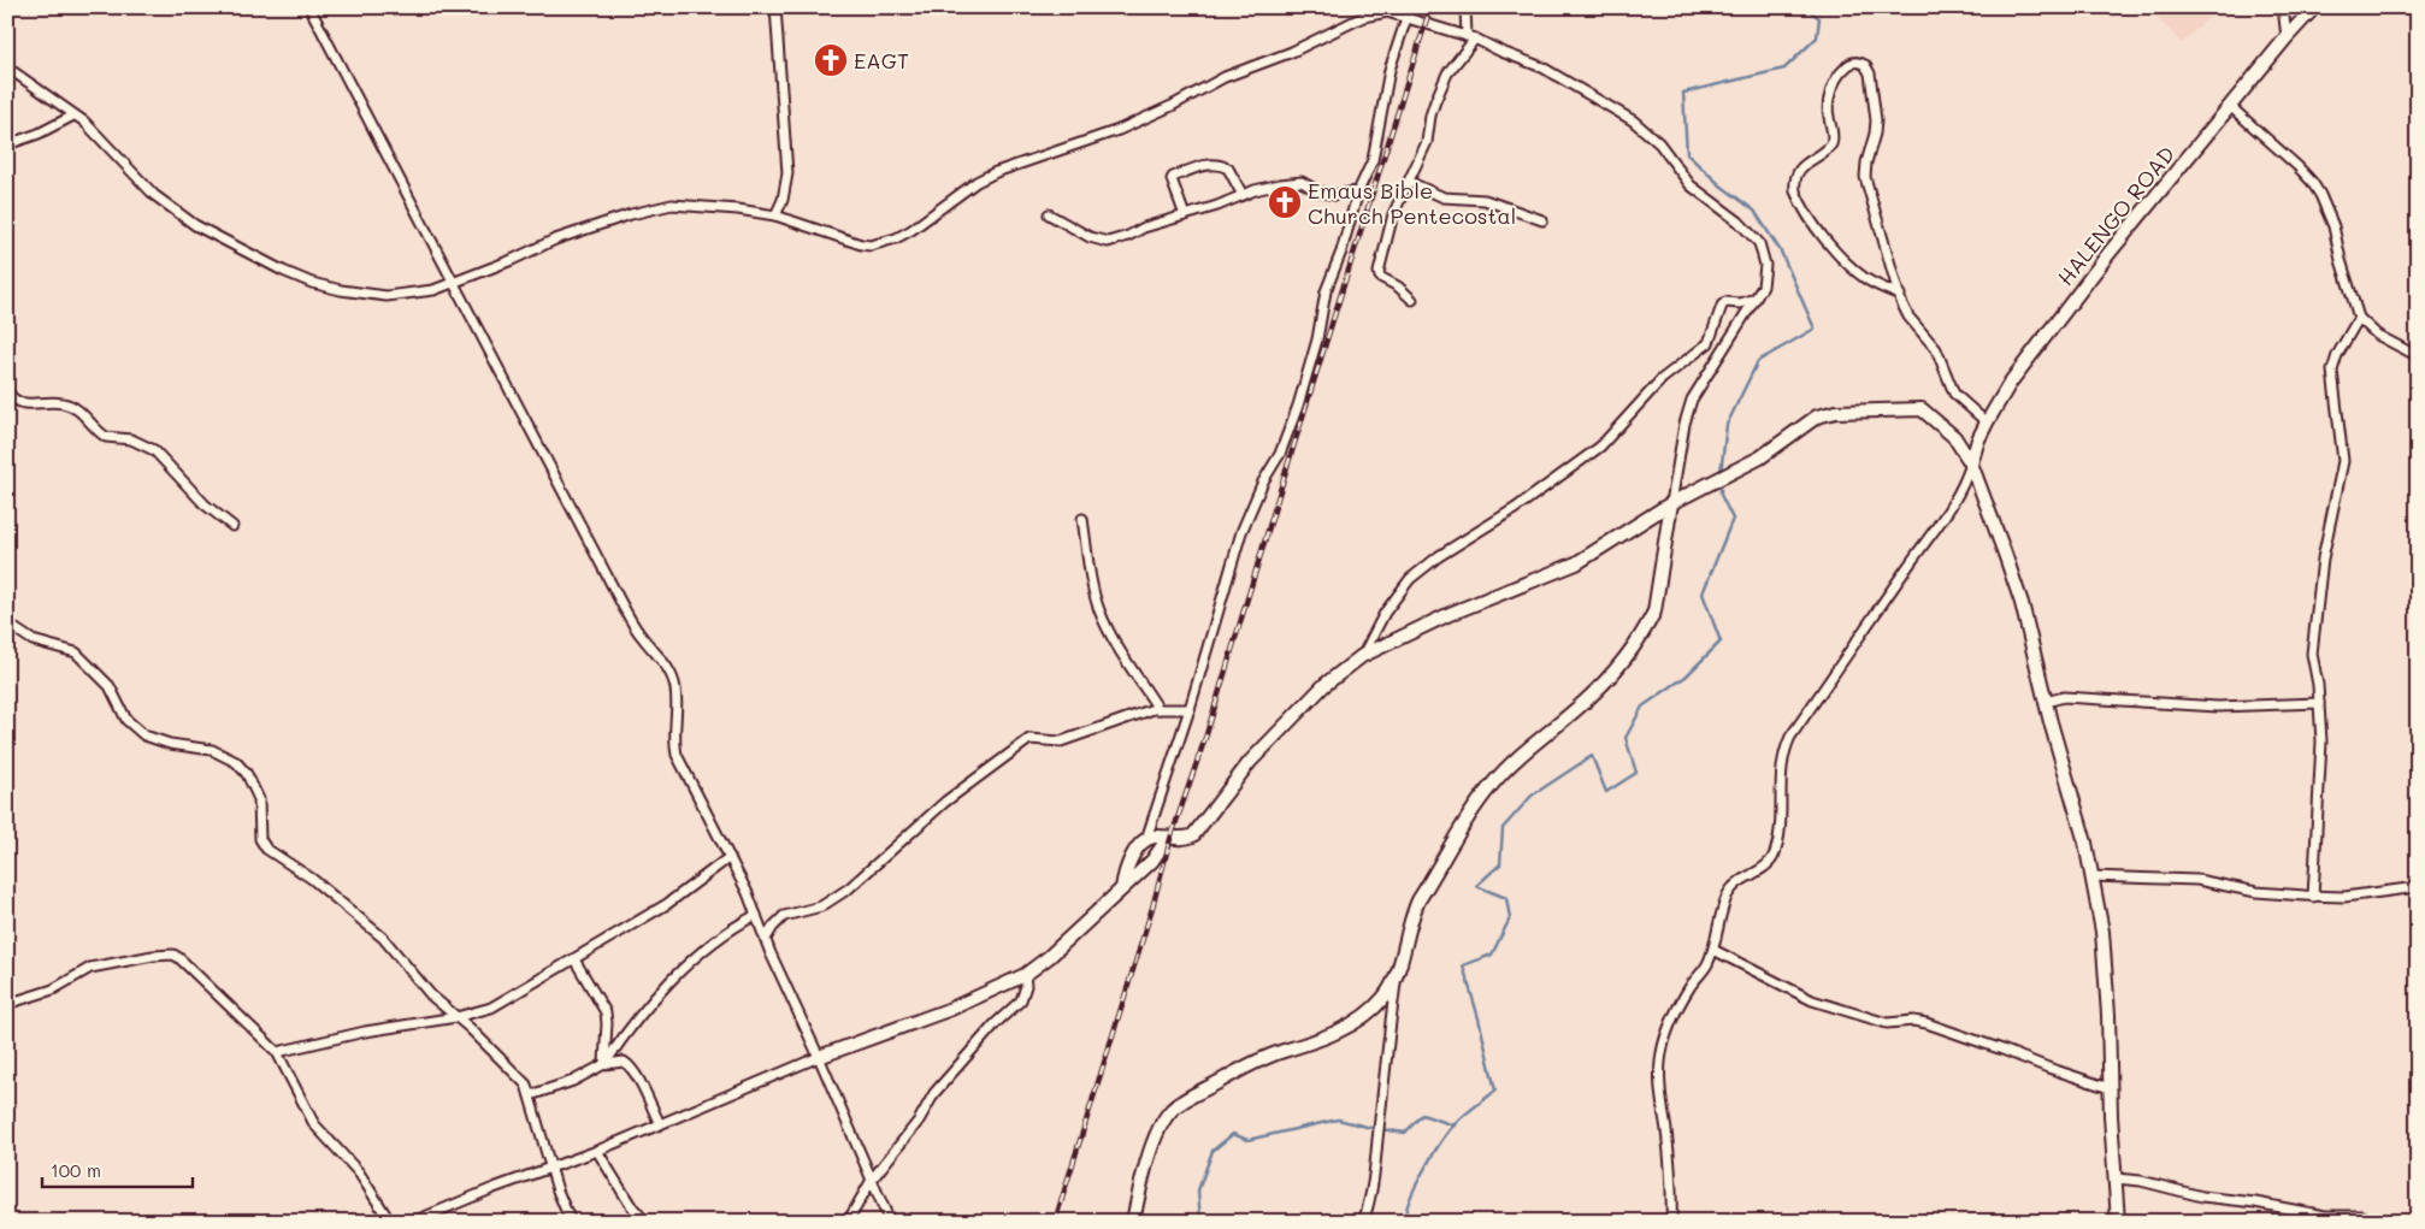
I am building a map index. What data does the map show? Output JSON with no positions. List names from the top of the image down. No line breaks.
{"streets":{"street":["HALENGO ROAD"]},"places":{"church":["EAGT","Emaus Bible Church Pentecostal"]},"scale_bar":"100 m"}
